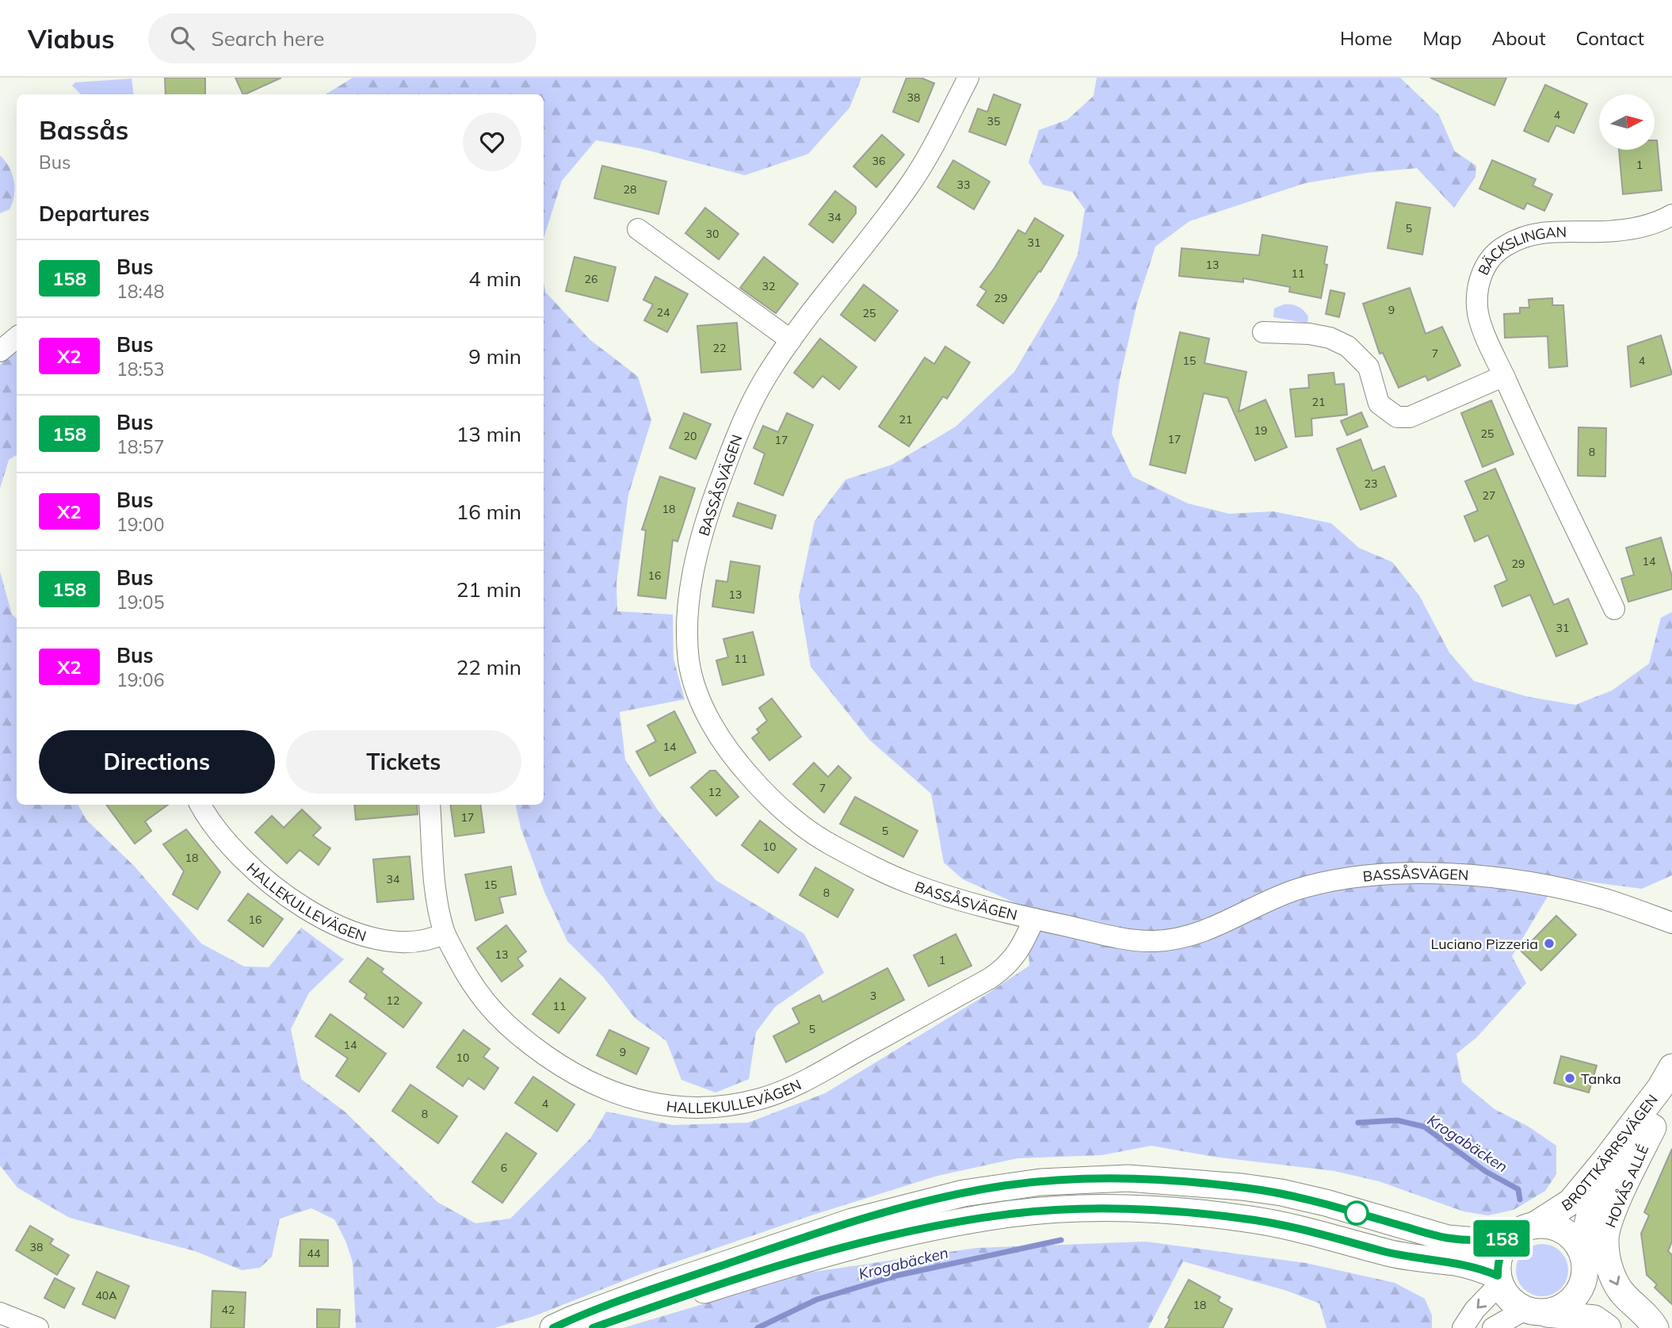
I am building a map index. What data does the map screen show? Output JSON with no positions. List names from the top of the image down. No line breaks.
{"streets":{"street":["BÄCKSLINGAN","BASSÅSVÄGEN","HALLEKULLEVÄGEN","BROTTKÄRRSVÄGEN","HOVÅS ALLÉ"]},"crossings":[["BASSÅSVÄGEN","HALLEKULLEVÄGEN"],["BROTTKÄRRSVÄGEN","HOVÅS ALLÉ"]],"one_way":["HOVÅS ALLÉ"],"water":["Krogabäcken"],"places":["Luciano Pizzeria","Tanka"],"lines":["bus line 158"],"house_numbers":["38","4","35","36","1","33","28","34","5","30","31","13","11","26","32","29","9","24","25","22","7","15","4","21","21","19","25","20","17","17","8","23","27","18","14","29","16","13","31","11","14","7","12","17","5","10","18","34","15","8","16","13","1","3","12","11","5","14","9","10","4","8","6","38","44","40A","18","42"],"north":"right","page":{"header":"Viabus","search":"Search here","nav":["Home","Map","About","Contact"],"on_map":"158","heading":[["Bassås","Bus"],"Departures"],"list":[{"mark":"158","name":"Bus","note":"18:48","value":"4 min"},{"mark":"X2","name":"Bus","note":"18:53","value":"9 min"},{"mark":"158","name":"Bus","note":"18:57","value":"13 min"},{"mark":"X2","name":"Bus","note":"19:00","value":"16 min"},{"mark":"158","name":"Bus","note":"19:05","value":"21 min"},{"mark":"X2","name":"Bus","note":"19:06","value":"22 min"}],"buttons":["Directions","Tickets"]}}
